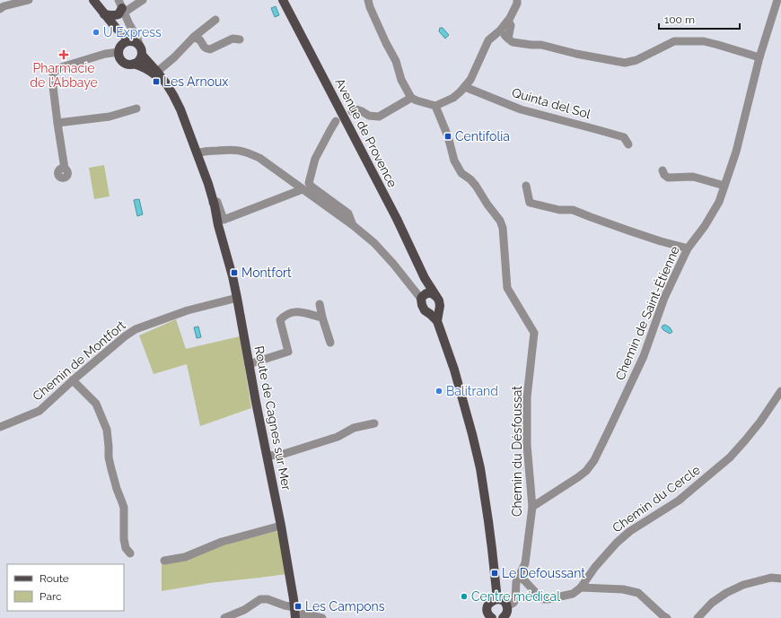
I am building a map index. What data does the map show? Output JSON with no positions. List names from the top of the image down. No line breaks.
{"streets":{"main road":["Avenue de Provence","Route de Cagnes sur Mer"],"street":["Quinta del Sol","Chemin de Saint-Étienne","Chemin de Montfort","Chemin du Désfoussat","Chemin du Cercle"]},"crossings":[["Chemin de Saint-Étienne","Chemin du Désfoussat"],["Chemin de Montfort","Route de Cagnes sur Mer"]],"places":{"other":["U Express","Balitrand","Centre médical"],"health":["Pharmacie de l'Abbaye"],"transit":["Les Arnoux","Centifolia","Montfort","Le Defoussant","Les Campons"]},"legend":["Route","Parc"],"scale_bar":"100 m"}
